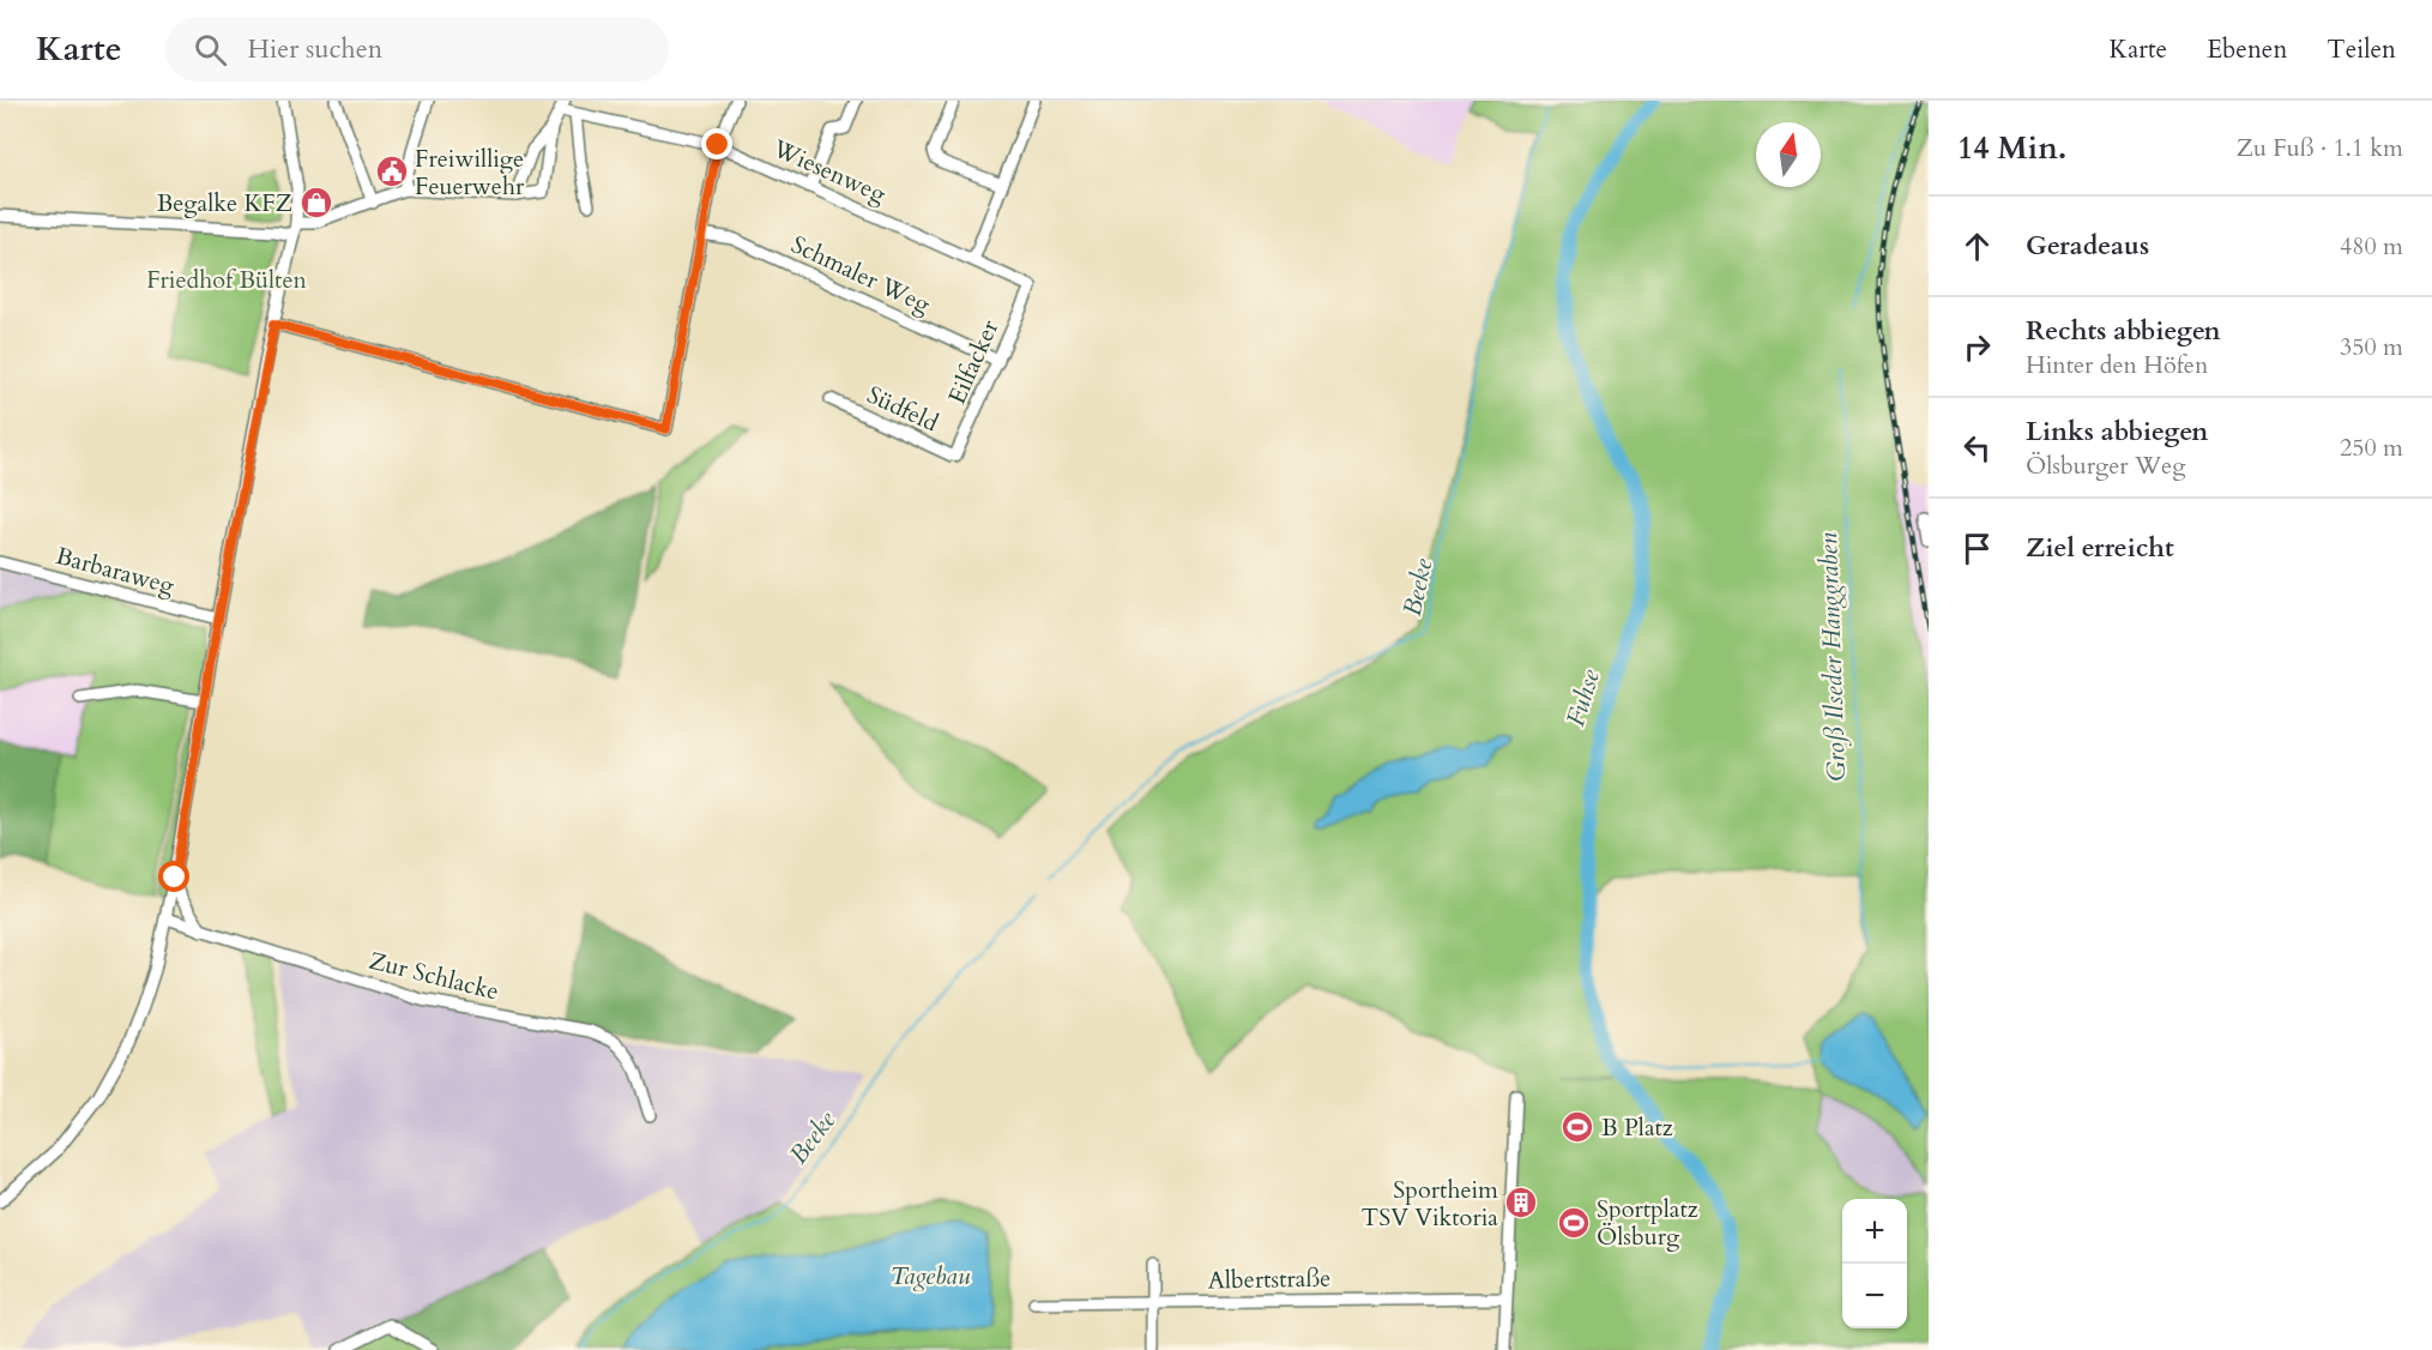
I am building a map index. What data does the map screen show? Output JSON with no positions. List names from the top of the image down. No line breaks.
{"streets":{"street":["Wiesenweg","Schmaler Weg","Eilfacker","Südfeld","Barbaraweg","Zur Schlacke","Albertstraße"]},"crossings":[["Wiesenweg","Eilfacker"],["Schmaler Weg","Eilfacker"],["Eilfacker","Südfeld"]],"water":["Beeke","Groß Ilseder Hanggraben","Fuhse","Tagebau"],"parks":["Friedhof Bülten"],"places":{"public building":["Freiwillige Feuerwehr"],"shop":["Begalke KFZ"],"sports":["B Platz","Sportplatz Ölsburg"],"building":["Sportheim TSV Viktoria"]},"north":"top","page":{"header":"Karte","search":"Hier suchen","nav":["Karte","Ebenen","Teilen"],"heading":["14 Min.","Zu Fuß · 1.1 km"],"list":[["Geradeaus","480 m"],["Rechts abbiegen","Hinter den Höfen","350 m"],["Links abbiegen","Ölsburger Weg","250 m"],"Ziel erreicht"],"map_buttons":["+","−"]}}
